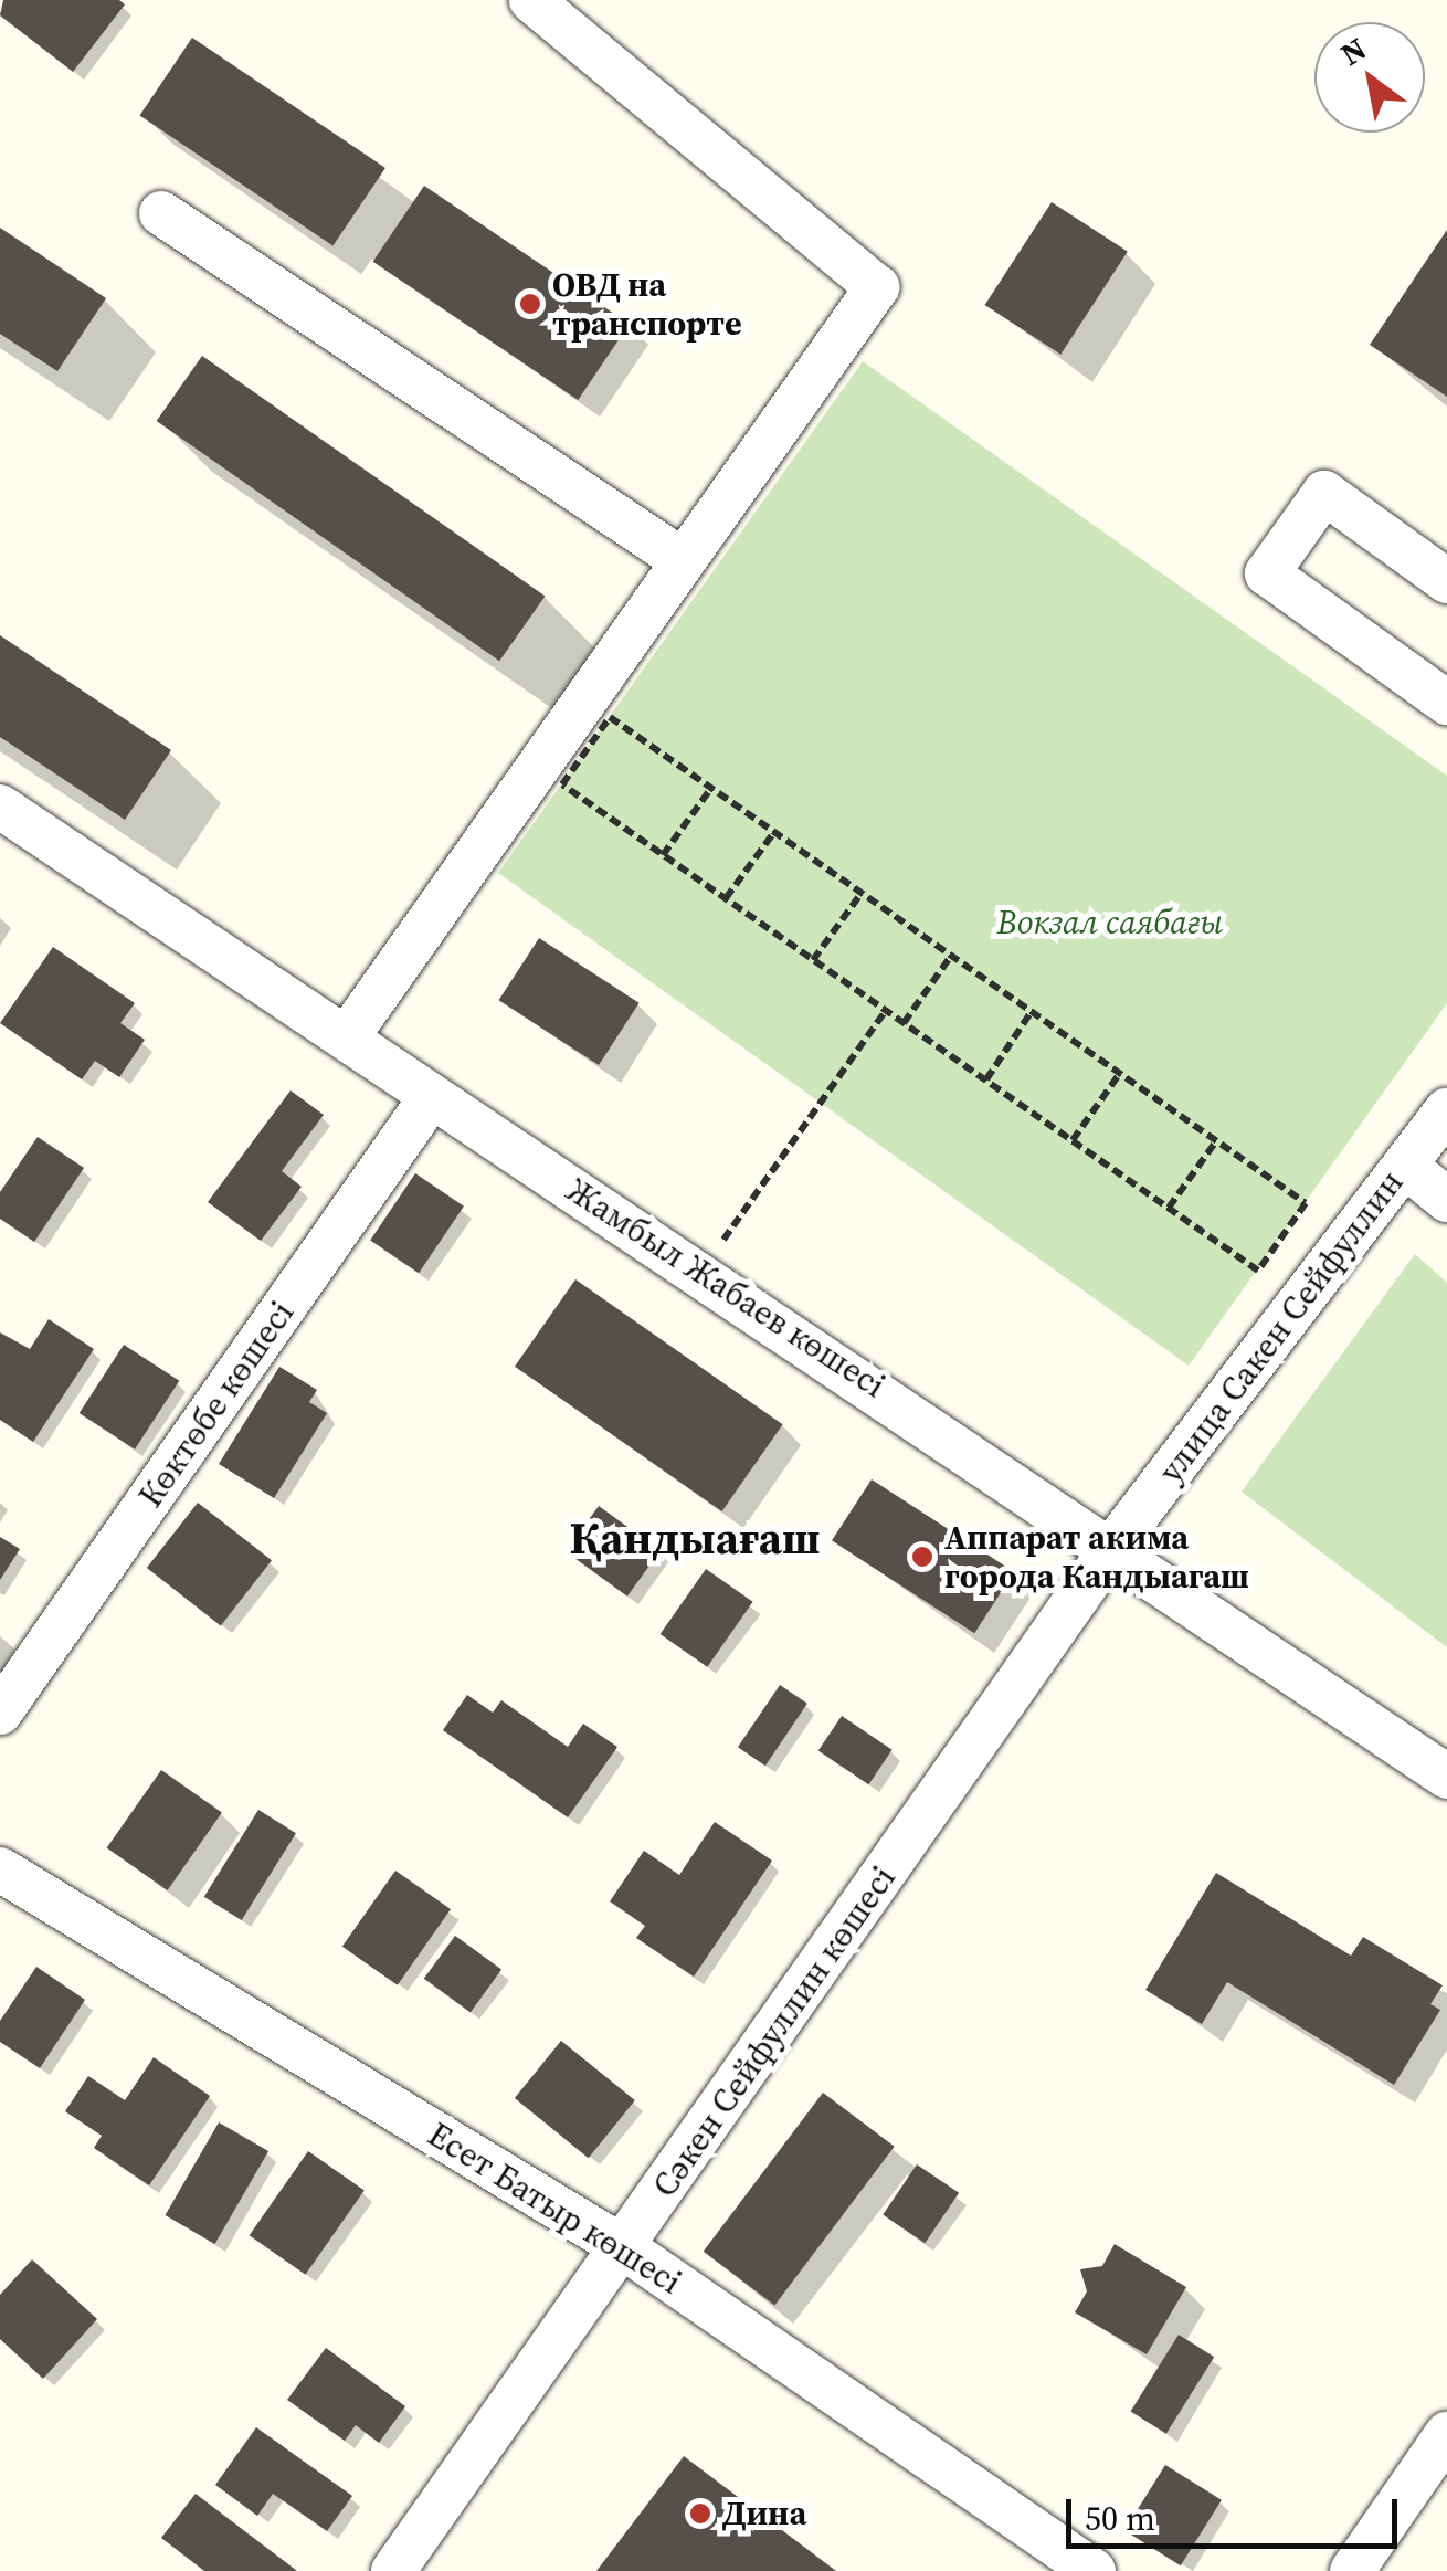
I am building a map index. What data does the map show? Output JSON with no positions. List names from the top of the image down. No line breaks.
{"streets":{"street":["Жамбыл Жабаев көшесі","улица Сакен Сейфуллин","Көктөбе көшесі","Сәкен Сейфуллин көшесі","Есет Батыр көшесі"]},"crossings":[["Жамбыл Жабаев көшесі","улица Сакен Сейфуллин"],["Жамбыл Жабаев көшесі","Көктөбе көшесі"],["Жамбыл Жабаев көшесі","Сәкен Сейфуллин көшесі"],["улица Сакен Сейфуллин","Сәкен Сейфуллин көшесі"],["Сәкен Сейфуллин көшесі","Есет Батыр көшесі"]],"districts":["Қандыағаш"],"parks":["Вокзал саябағы"],"places":["ОВД на транспорте","Аппарат акима города Кандыагаш","Дина"],"scale_bar":"50 m","north":"top left"}
